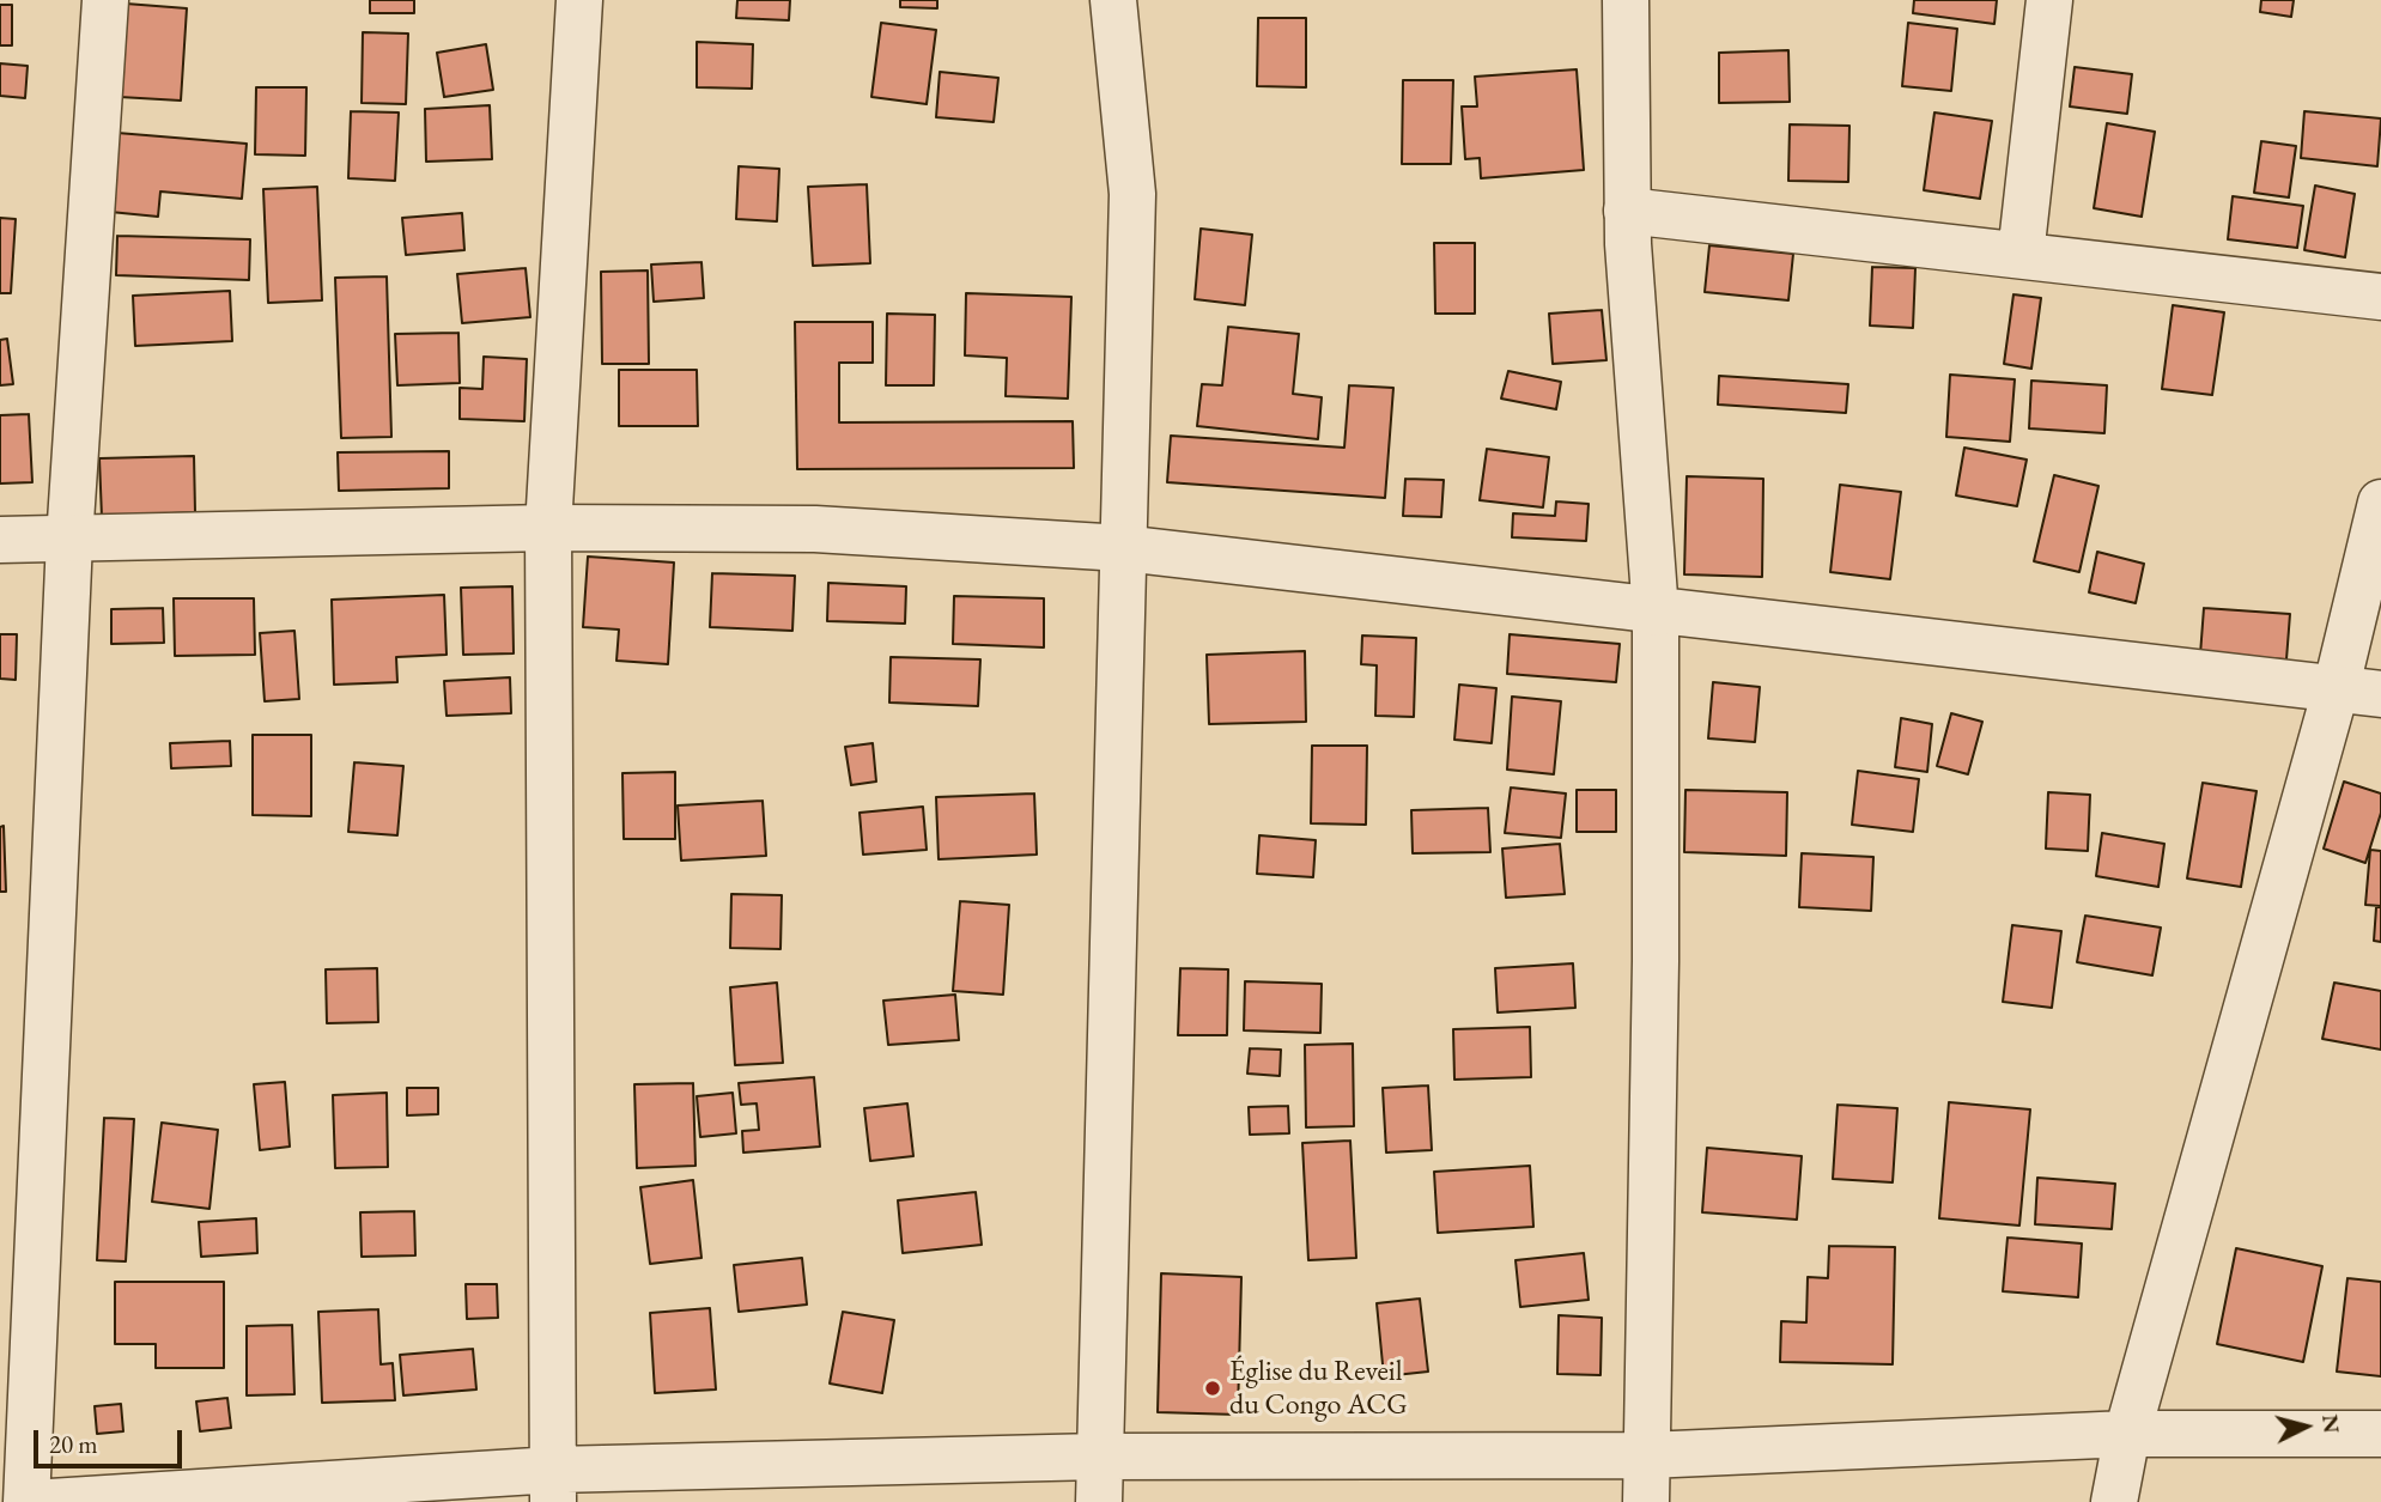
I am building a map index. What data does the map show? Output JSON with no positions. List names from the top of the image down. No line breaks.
{"places":["Église du Reveil du Congo ACG"],"scale_bar":"20 m","north":"right"}
